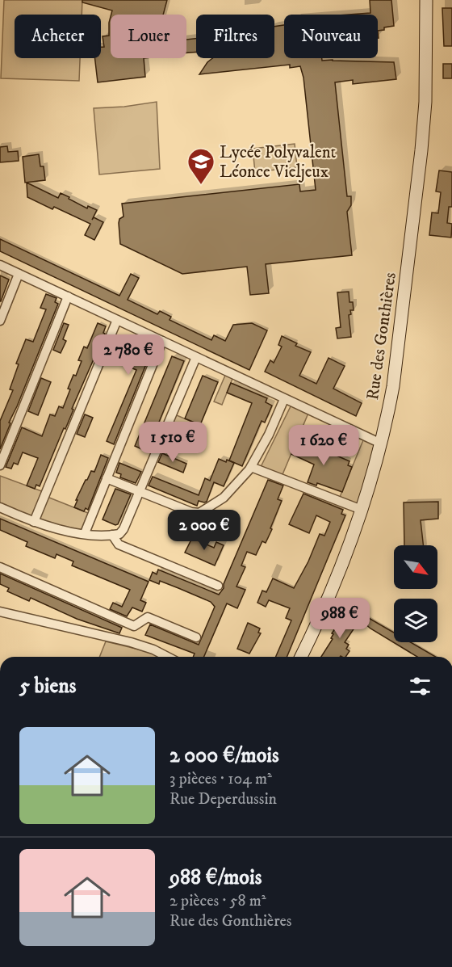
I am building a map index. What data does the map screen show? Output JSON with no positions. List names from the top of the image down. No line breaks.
{"streets":{"street":["Rue des Gonthières"]},"places":{"school or university":["Lycée Polyvalent Léonce Vieljeux"]},"north":"bottom right","page":{"chip":["Acheter","Louer","Filtres","Nouveau"],"price":["2 780 €","1 510 €","1 620 €","2 000 €","988 €"],"heading":"5 biens","list":[{"name":"2 000 €/mois","note":"3 pièces · 104 m² · Rue Deperdussin"},{"name":"988 €/mois","note":"2 pièces · 58 m² · Rue des Gonthières"}]}}
